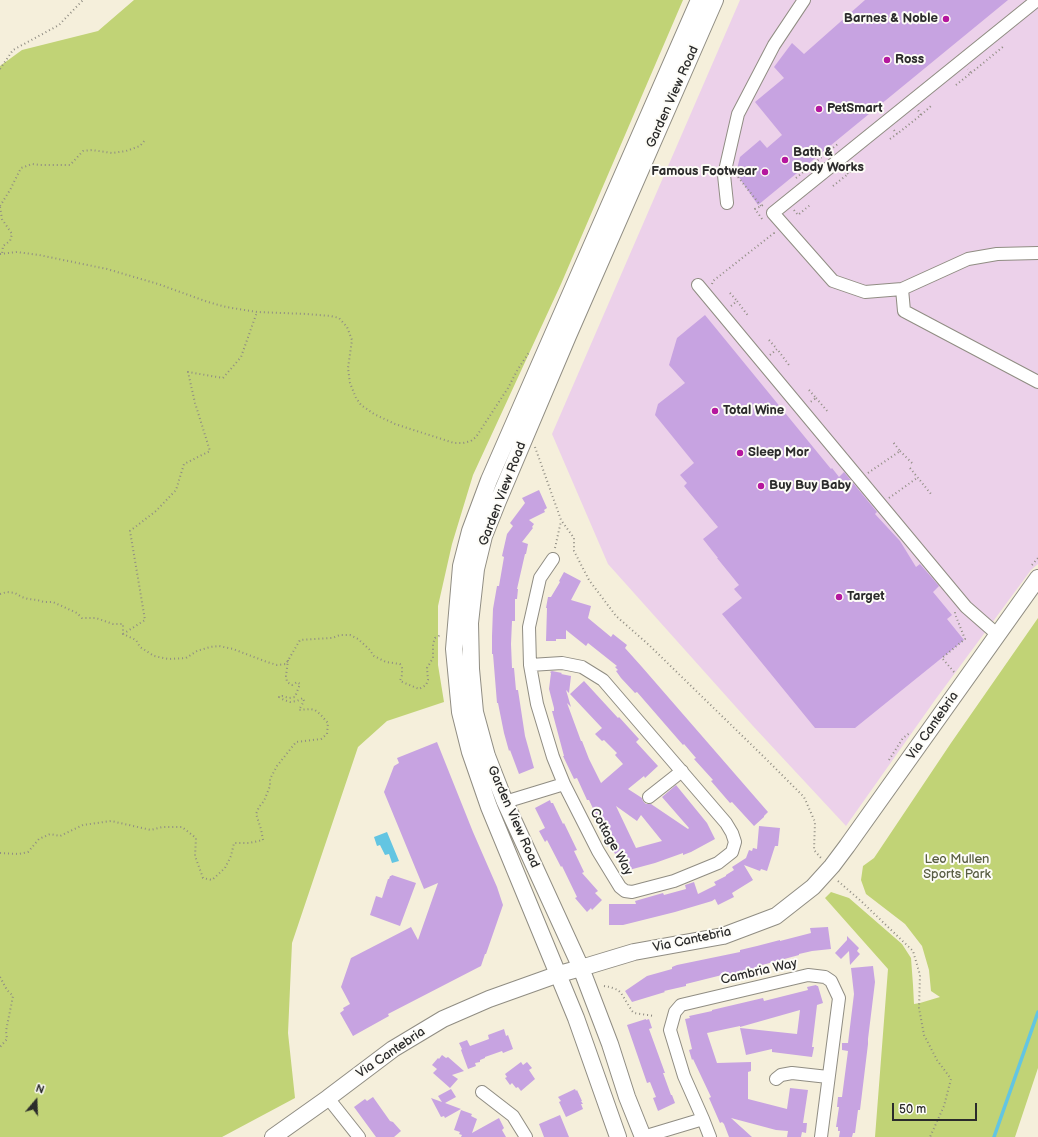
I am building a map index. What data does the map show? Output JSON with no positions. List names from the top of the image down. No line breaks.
{"streets":{"main road":["Garden View Road","Via Cantebria"],"street":["Cottage Way","Cambria Way"]},"crossings":[["Garden View Road","Via Cantebria"]],"parks":["Leo Mullen Sports Park"],"places":["Barnes & Noble","Ross","PetSmart","Bath & Body Works","Famous Footwear","Total Wine","Sleep Mor","Buy Buy Baby","Target"],"scale_bar":"50 m","north":"top"}
